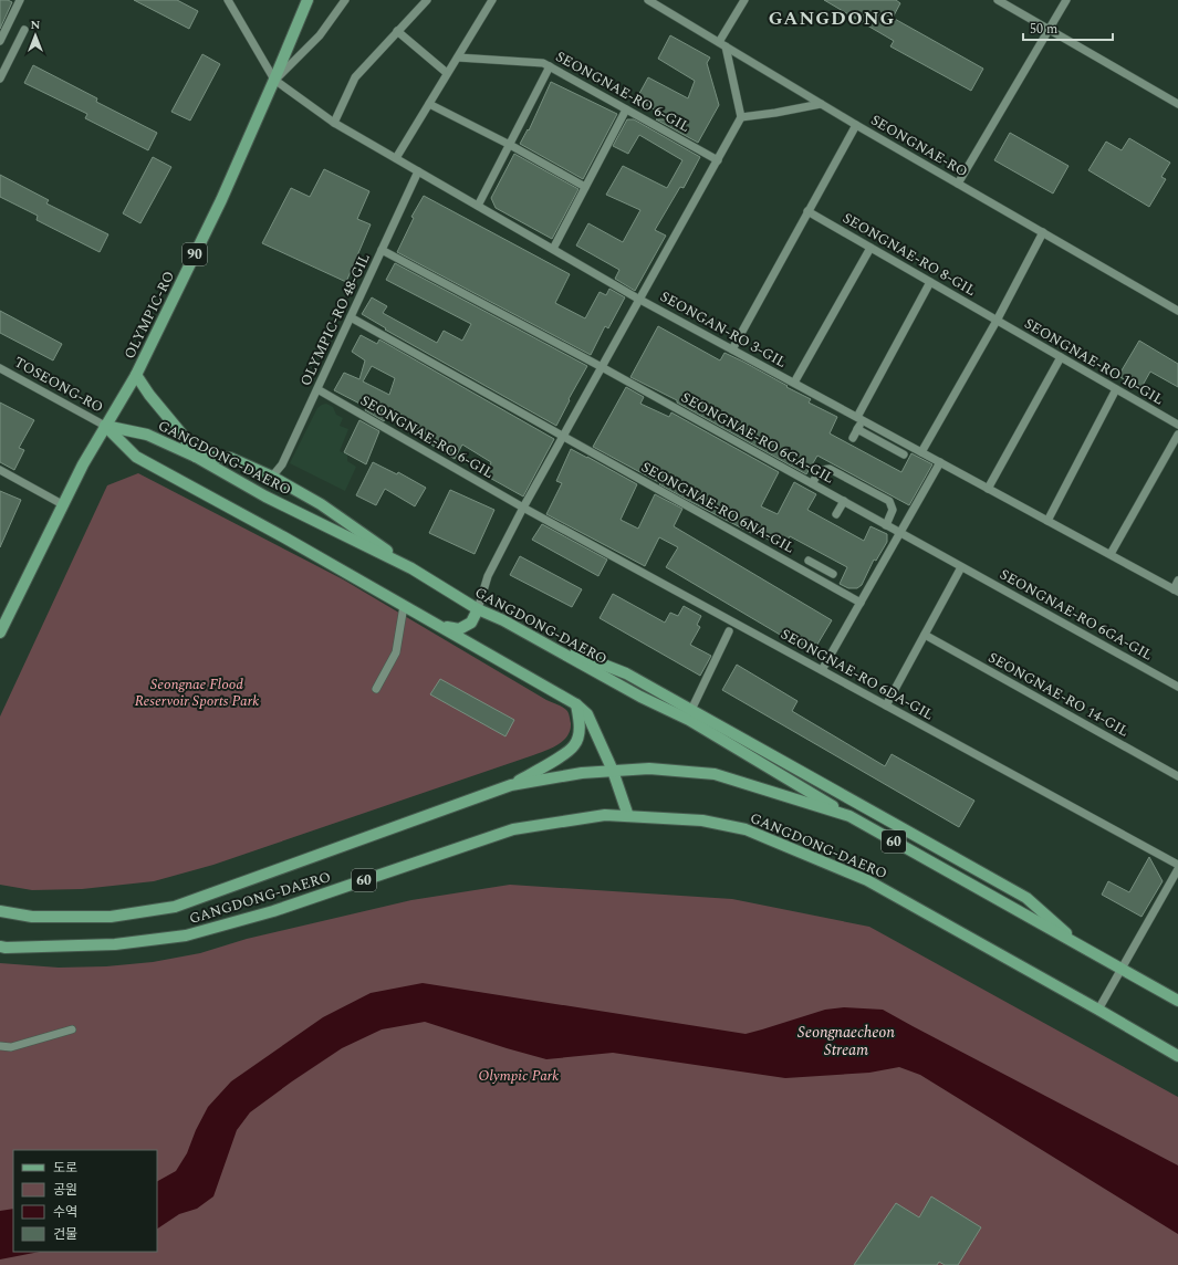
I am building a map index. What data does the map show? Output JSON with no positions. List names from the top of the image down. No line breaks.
{"streets":{"main road":["90","OLYMPIC-RO","GANGDONG-DAERO","60"],"street":["SEONGNAE-RO 6-GIL","SEONGNAE-RO","SEONGNAE-RO 8-GIL","OLYMPIC-RO 48-GIL","SEONGAN-RO 3-GIL","SEONGNAE-RO 10-GIL","TOSEONG-RO","SEONGNAE-RO 6GA-GIL","SEONGNAE-RO 6NA-GIL","SEONGNAE-RO 6DA-GIL","SEONGNAE-RO 14-GIL"]},"crossings":[["SEONGNAE-RO 6-GIL","OLYMPIC-RO 48-GIL"],["SEONGNAE-RO 6-GIL","SEONGNAE-RO 6DA-GIL"],["SEONGNAE-RO 8-GIL","SEONGAN-RO 3-GIL"],["SEONGNAE-RO 8-GIL","SEONGNAE-RO 10-GIL"],["OLYMPIC-RO","TOSEONG-RO"],["OLYMPIC-RO","GANGDONG-DAERO"],["TOSEONG-RO","GANGDONG-DAERO"]],"districts":["GANGDONG"],"water":["Seongnaecheon Stream"],"parks":["Seongnae Flood Reservoir Sports Park","Olympic Park"],"legend":["도로","공원","수역","건물"],"scale_bar":"50 m","north":"top"}
